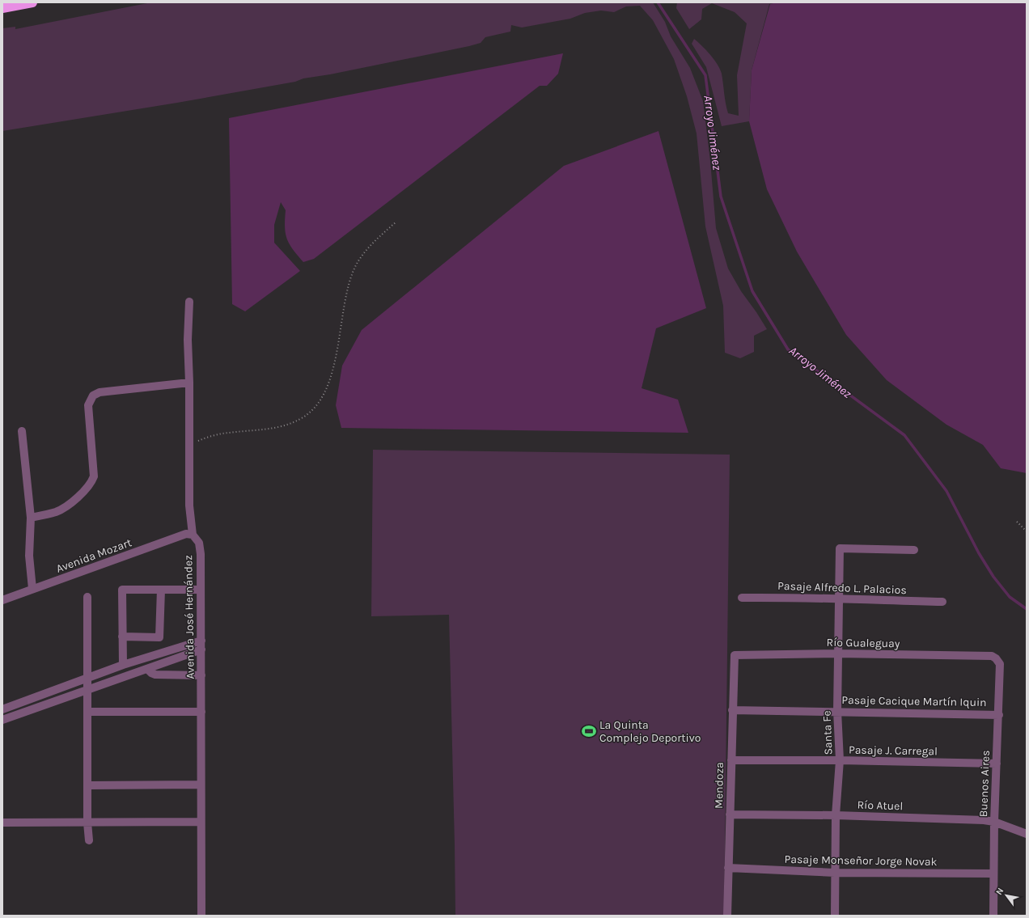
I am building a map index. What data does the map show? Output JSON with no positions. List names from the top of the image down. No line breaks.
{"streets":{"street":["Avenida Mozart","Pasaje Alfredo L. Palacios","Avenida José Hernández","Río Gualeguay","Pasaje Cacique Martín Iquin","Santa Fe","Pasaje J. Carregal","Buenos Aires","Mendoza","Río Atuel","Pasaje Monseñor Jorge Novak"]},"crossings":[["Avenida Mozart","Avenida José Hernández"],["Pasaje Alfredo L. Palacios","Santa Fe"],["Río Gualeguay","Santa Fe"],["Río Gualeguay","Buenos Aires"],["Río Gualeguay","Mendoza"],["Pasaje Cacique Martín Iquin","Santa Fe"],["Pasaje Cacique Martín Iquin","Buenos Aires"],["Pasaje Cacique Martín Iquin","Mendoza"],["Santa Fe","Pasaje J. Carregal"],["Santa Fe","Río Atuel"],["Santa Fe","Pasaje Monseñor Jorge Novak"],["Pasaje J. Carregal","Buenos Aires"],["Pasaje J. Carregal","Mendoza"],["Buenos Aires","Río Atuel"],["Buenos Aires","Pasaje Monseñor Jorge Novak"],["Mendoza","Río Atuel"],["Mendoza","Pasaje Monseñor Jorge Novak"]],"water":["Arroyo Jiménez"],"places":{"sports":["La Quinta Complejo Deportivo"]},"north":"top left"}
